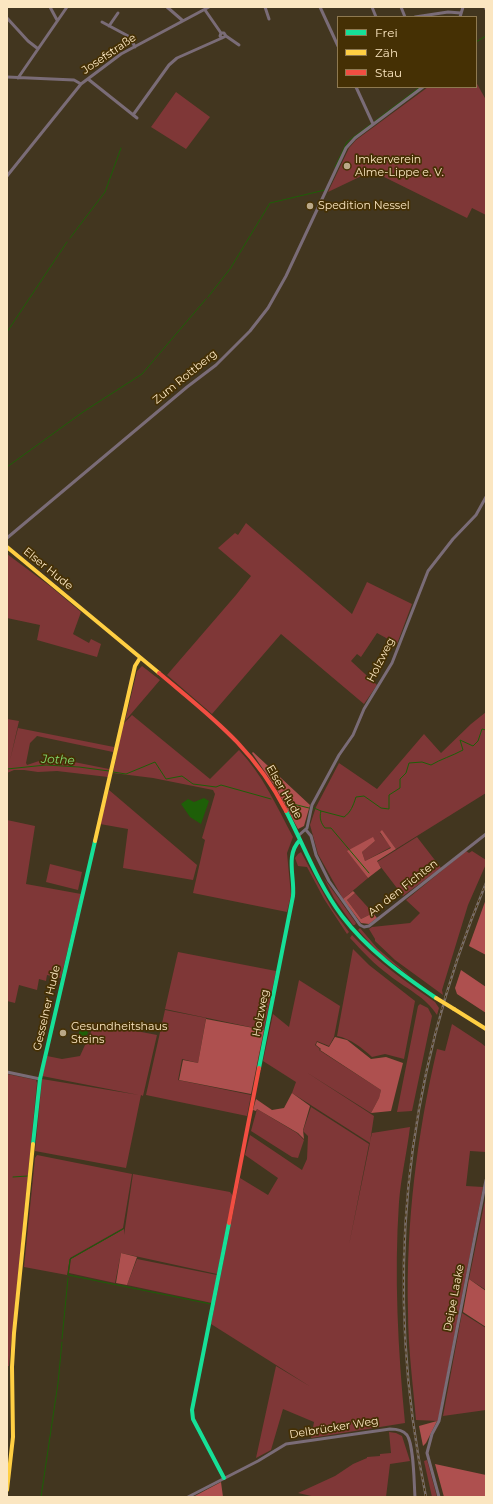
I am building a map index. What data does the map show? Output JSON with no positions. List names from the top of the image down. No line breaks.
{"streets":{"street":["Josefstraße","Zum Rottberg","Elser Hude","Holzweg","An den Fichten","Gesselner Hude","Deipe Laake","Delbrücker Weg"]},"crossings":[["Elser Hude","Holzweg"],["Elser Hude","Gesselner Hude"],["Holzweg","An den Fichten"],["Holzweg","Delbrücker Weg"]],"water":["Jothe"],"places":["Imkerverein Alme-Lippe e. V.","Spedition Nessel","Gesundheitshaus Steins"],"legend":["Frei","Zäh","Stau"]}
